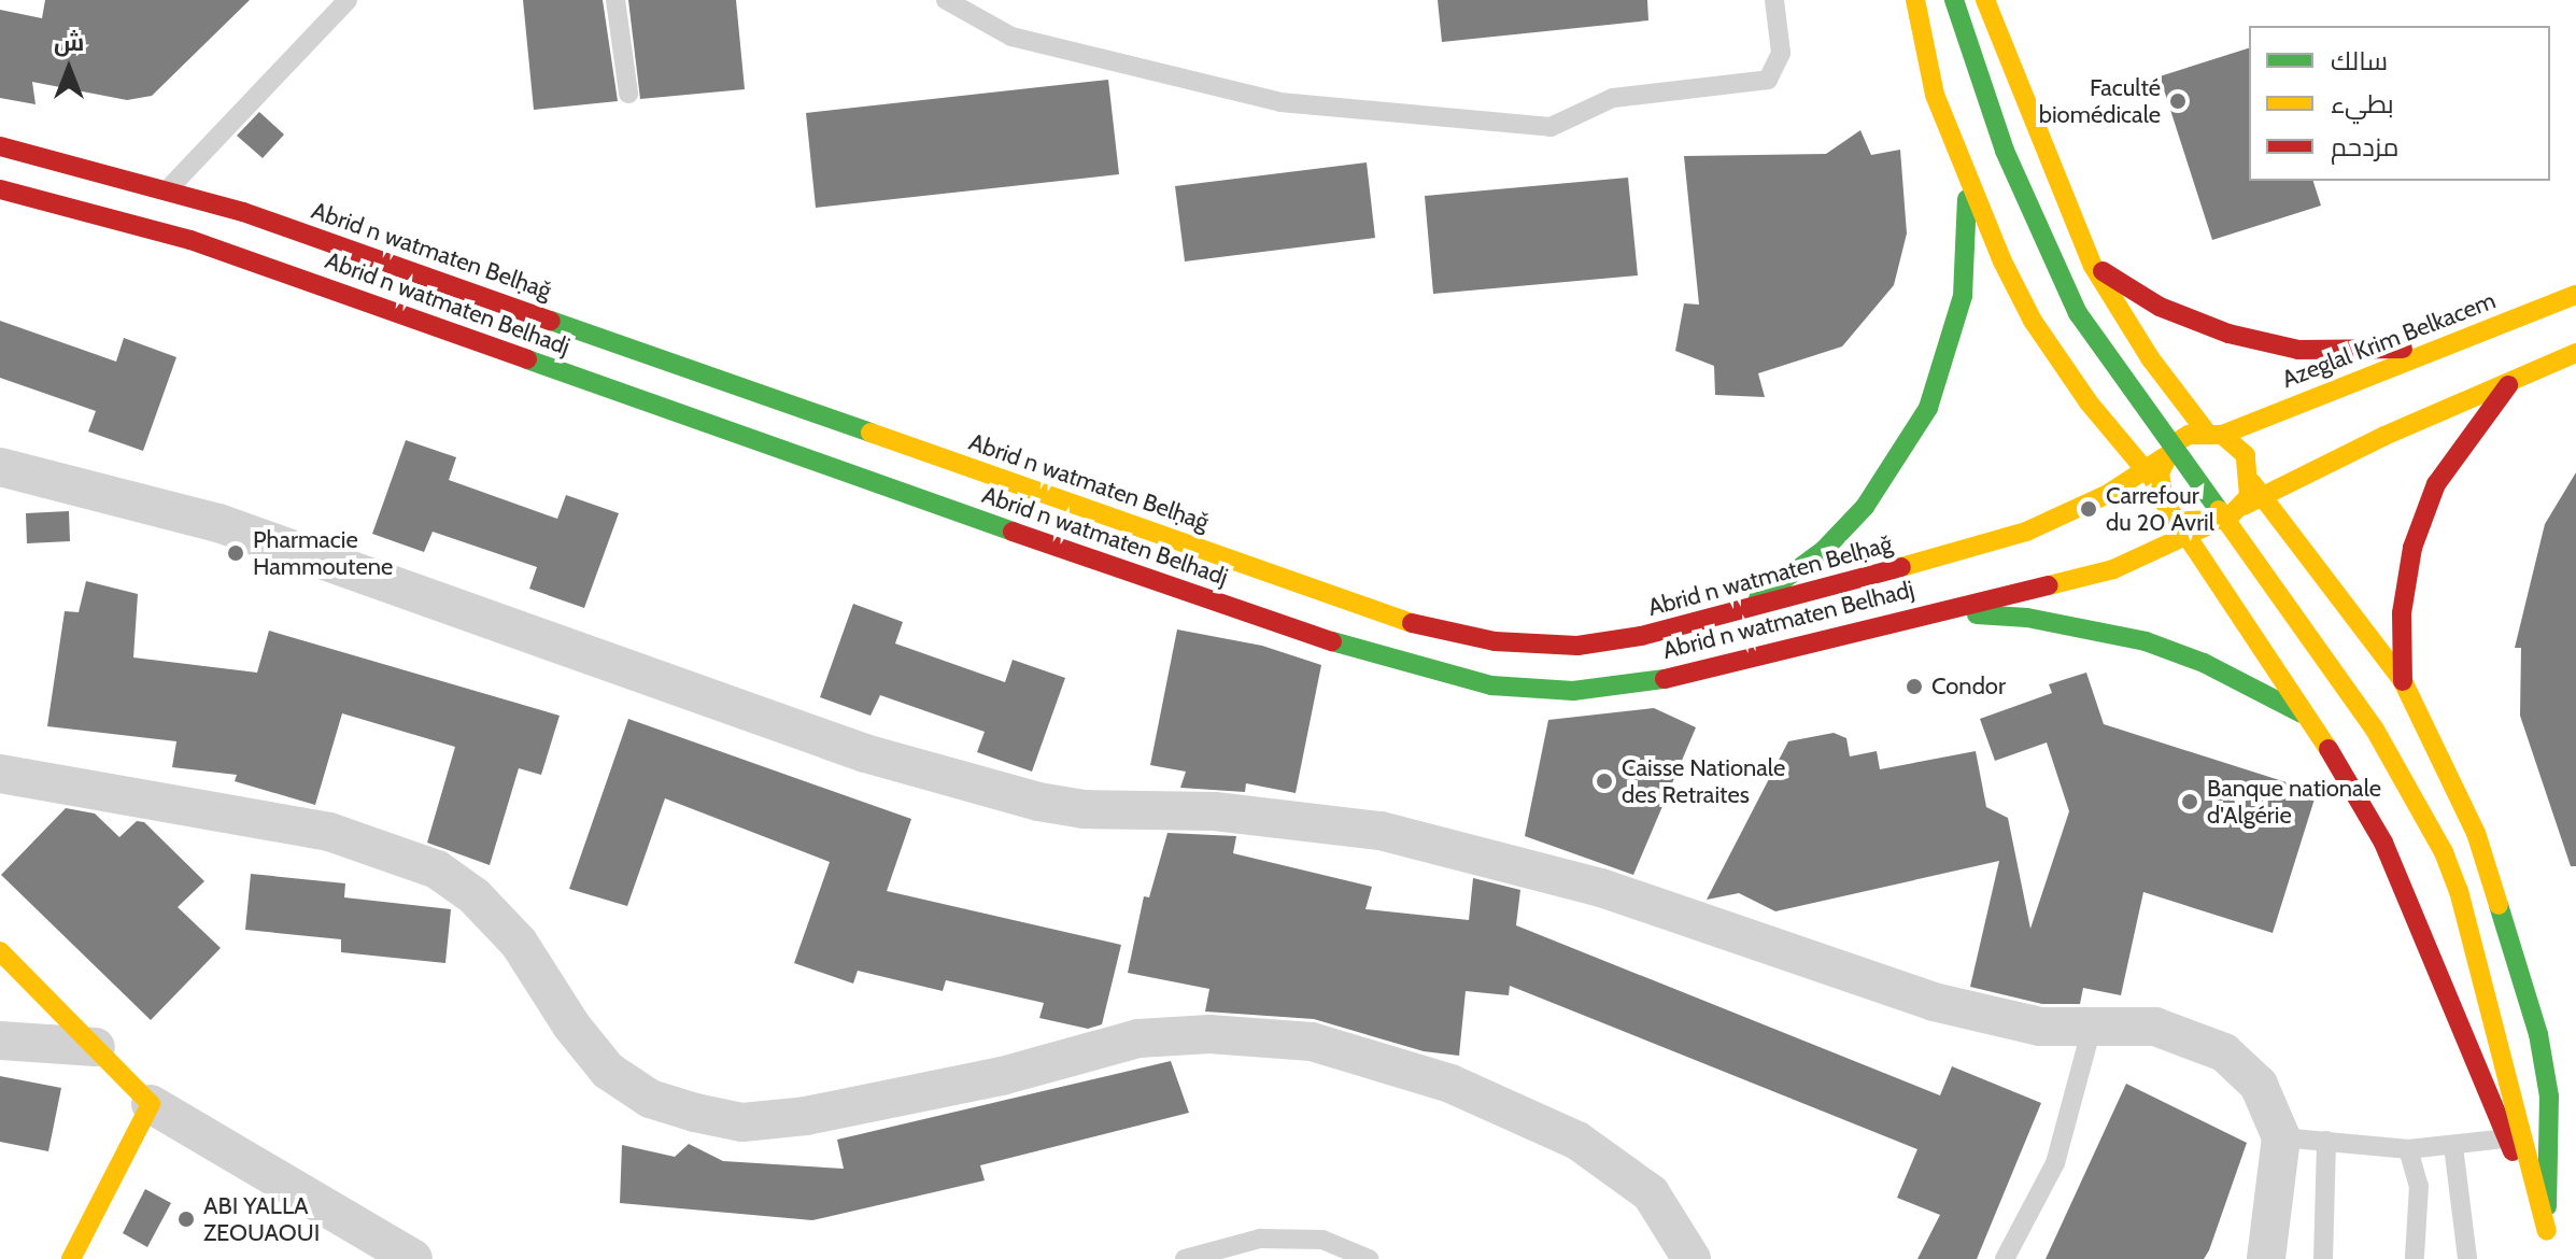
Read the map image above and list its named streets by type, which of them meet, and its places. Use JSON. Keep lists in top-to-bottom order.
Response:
{
  "streets": {
    "main road": ["Abrid n watmaten Belḥaǧ", "Abrid n watmaten Belhadj", "Azeglal Krim Belkacem"]
  },
  "crossings": [
    ["Abrid n watmaten Belḥaǧ", "Abrid n watmaten Belhadj"],
    ["Abrid n watmaten Belḥaǧ", "Azeglal Krim Belkacem"],
    ["Abrid n watmaten Belhadj", "Azeglal Krim Belkacem"]
  ],
  "places": [
    "Faculté biomédicale",
    "Carrefour du 20 Avril",
    "Pharmacie Hammoutene",
    "Condor",
    "Caisse Nationale des Retraites",
    "Banque nationale d'Algérie",
    "ABI YALLA ZEOUAOUI"
  ],
  "legend": ["سالك", "بطيء", "مزدحم"],
  "north": "top"
}
